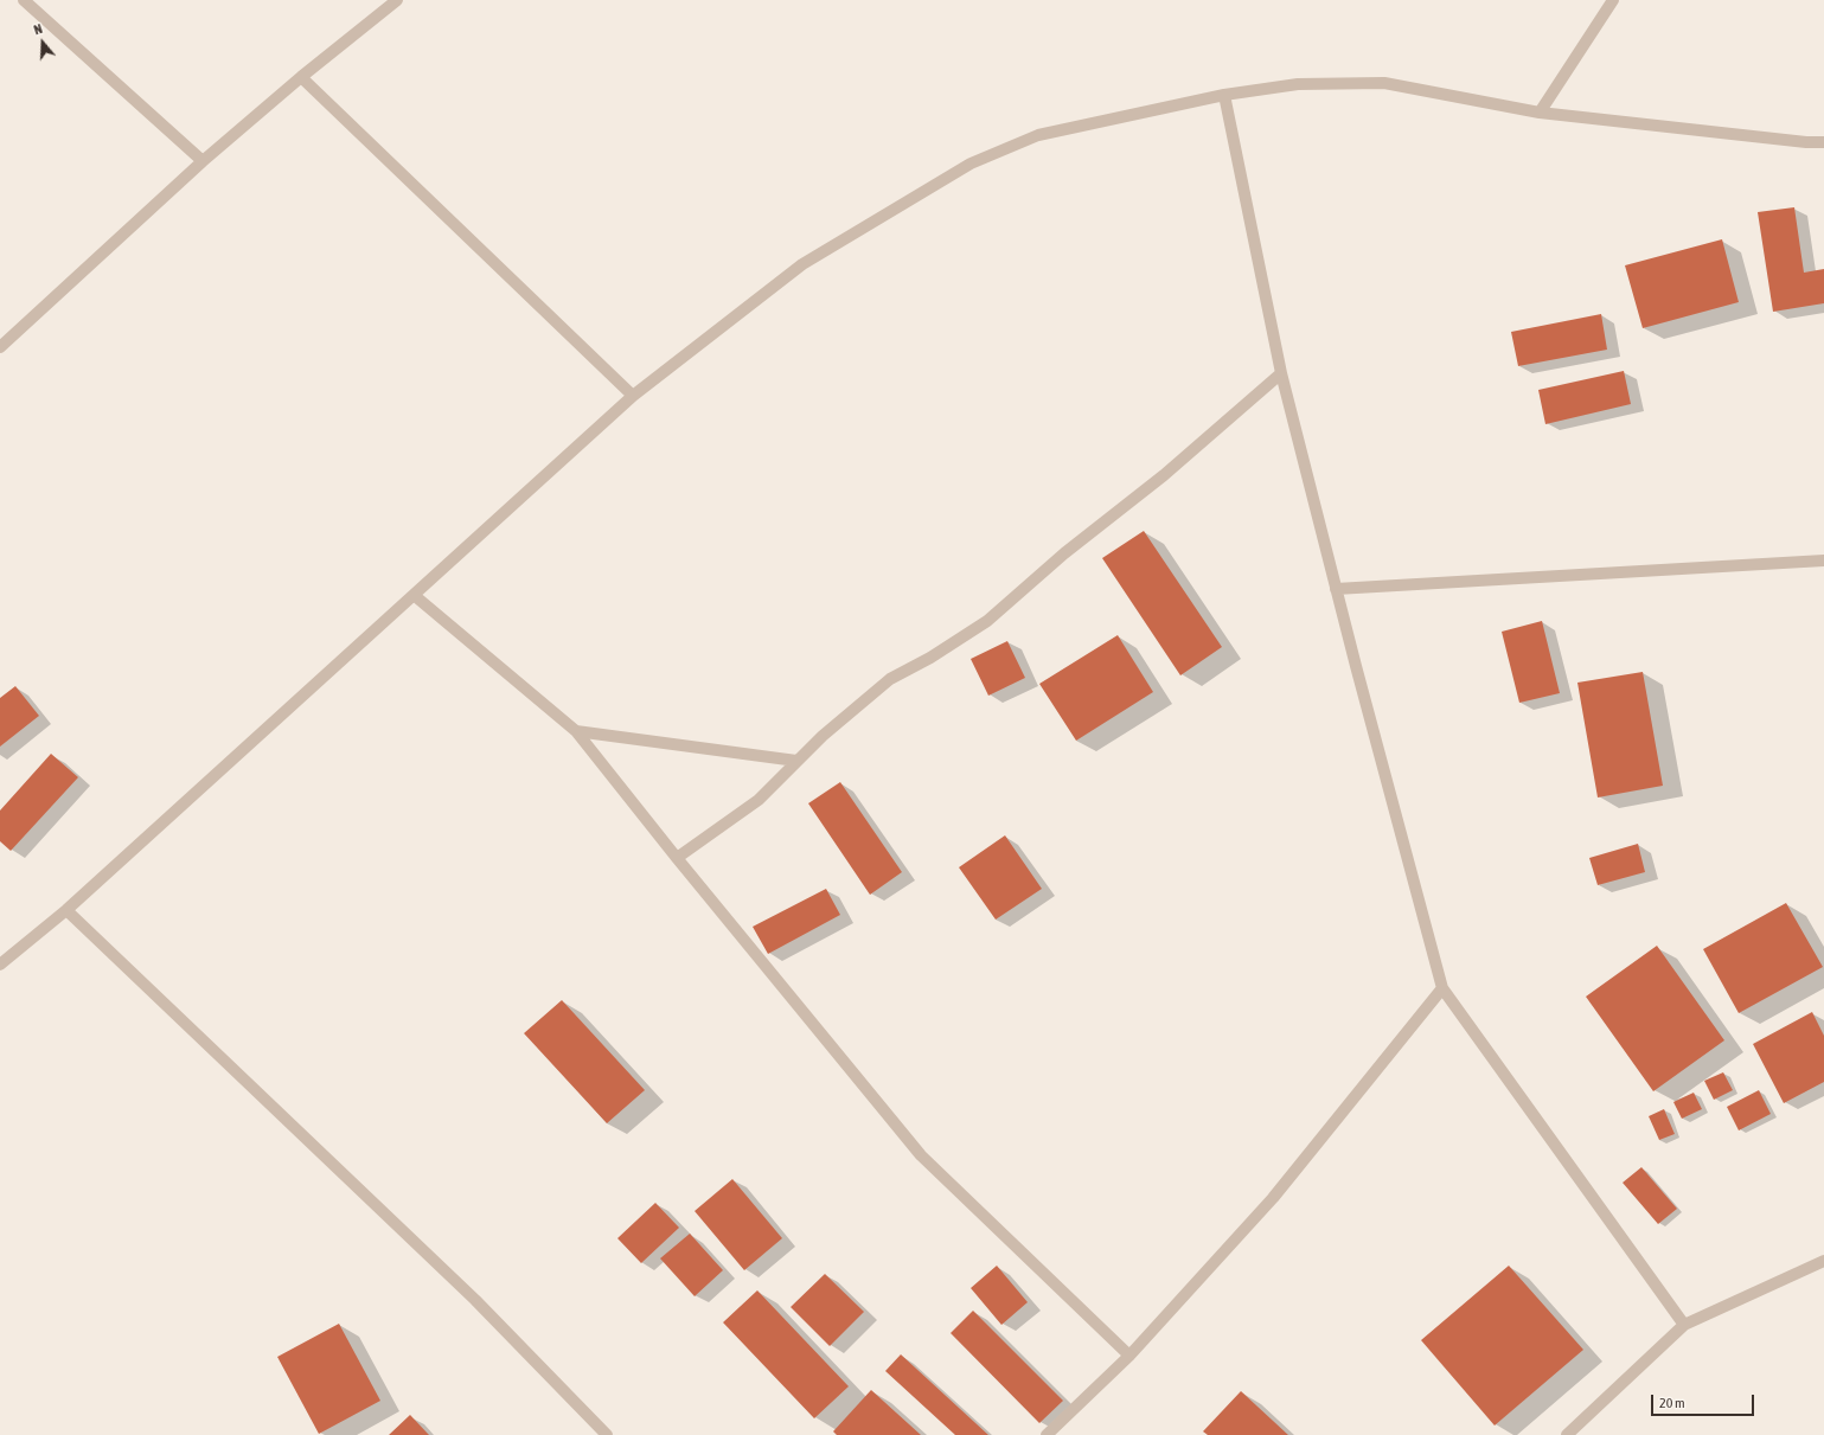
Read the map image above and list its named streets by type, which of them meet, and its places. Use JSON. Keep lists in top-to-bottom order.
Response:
{
  "scale_bar": "20 m",
  "north": "top"
}
